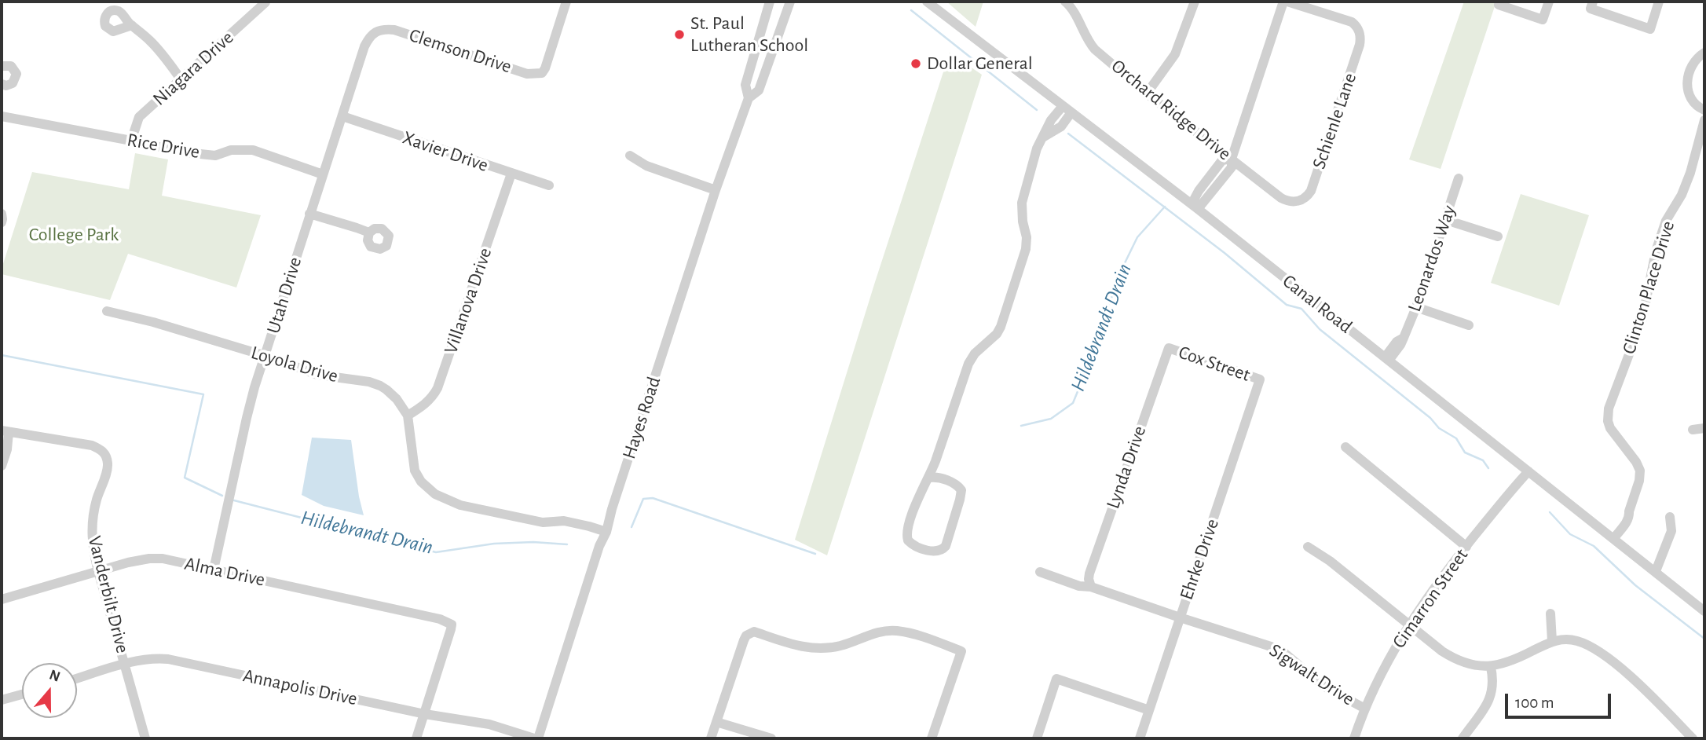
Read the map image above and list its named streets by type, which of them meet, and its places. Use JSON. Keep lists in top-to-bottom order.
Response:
{
  "streets": {
    "street": [
      "Clemson Drive",
      "Niagara Drive",
      "Orchard Ridge Drive",
      "Schienle Lane",
      "Rice Drive",
      "Xavier Drive",
      "Leonardos Way",
      "Clinton Place Drive",
      "Utah Drive",
      "Villanova Drive",
      "Canal Road",
      "Cox Street",
      "Loyola Drive",
      "Hayes Road",
      "Lynda Drive",
      "Ehrke Drive",
      "Alma Drive",
      "Vanderbilt Drive",
      "Cimarron Street",
      "Sigwalt Drive",
      "Annapolis Drive"
    ]
  },
  "crossings": [
    ["Clemson Drive", "Utah Drive"],
    ["Niagara Drive", "Rice Drive"],
    ["Orchard Ridge Drive", "Schienle Lane"],
    ["Rice Drive", "Utah Drive"],
    ["Xavier Drive", "Utah Drive"],
    ["Xavier Drive", "Villanova Drive"],
    ["Leonardos Way", "Canal Road"],
    ["Clinton Place Drive", "Canal Road"],
    ["Utah Drive", "Loyola Drive"],
    ["Utah Drive", "Alma Drive"],
    ["Villanova Drive", "Loyola Drive"],
    ["Canal Road", "Cimarron Street"],
    ["Cox Street", "Lynda Drive"],
    ["Cox Street", "Ehrke Drive"],
    ["Hayes Road", "Annapolis Drive"],
    ["Lynda Drive", "Sigwalt Drive"],
    ["Ehrke Drive", "Sigwalt Drive"],
    ["Alma Drive", "Vanderbilt Drive"],
    ["Alma Drive", "Annapolis Drive"],
    ["Vanderbilt Drive", "Annapolis Drive"],
    ["Cimarron Street", "Sigwalt Drive"]
  ],
  "water": ["Hildebrandt Drain"],
  "parks": ["College Park"],
  "places": ["St. Paul Lutheran School", "Dollar General"],
  "scale_bar": "100 m",
  "north": "top"
}
